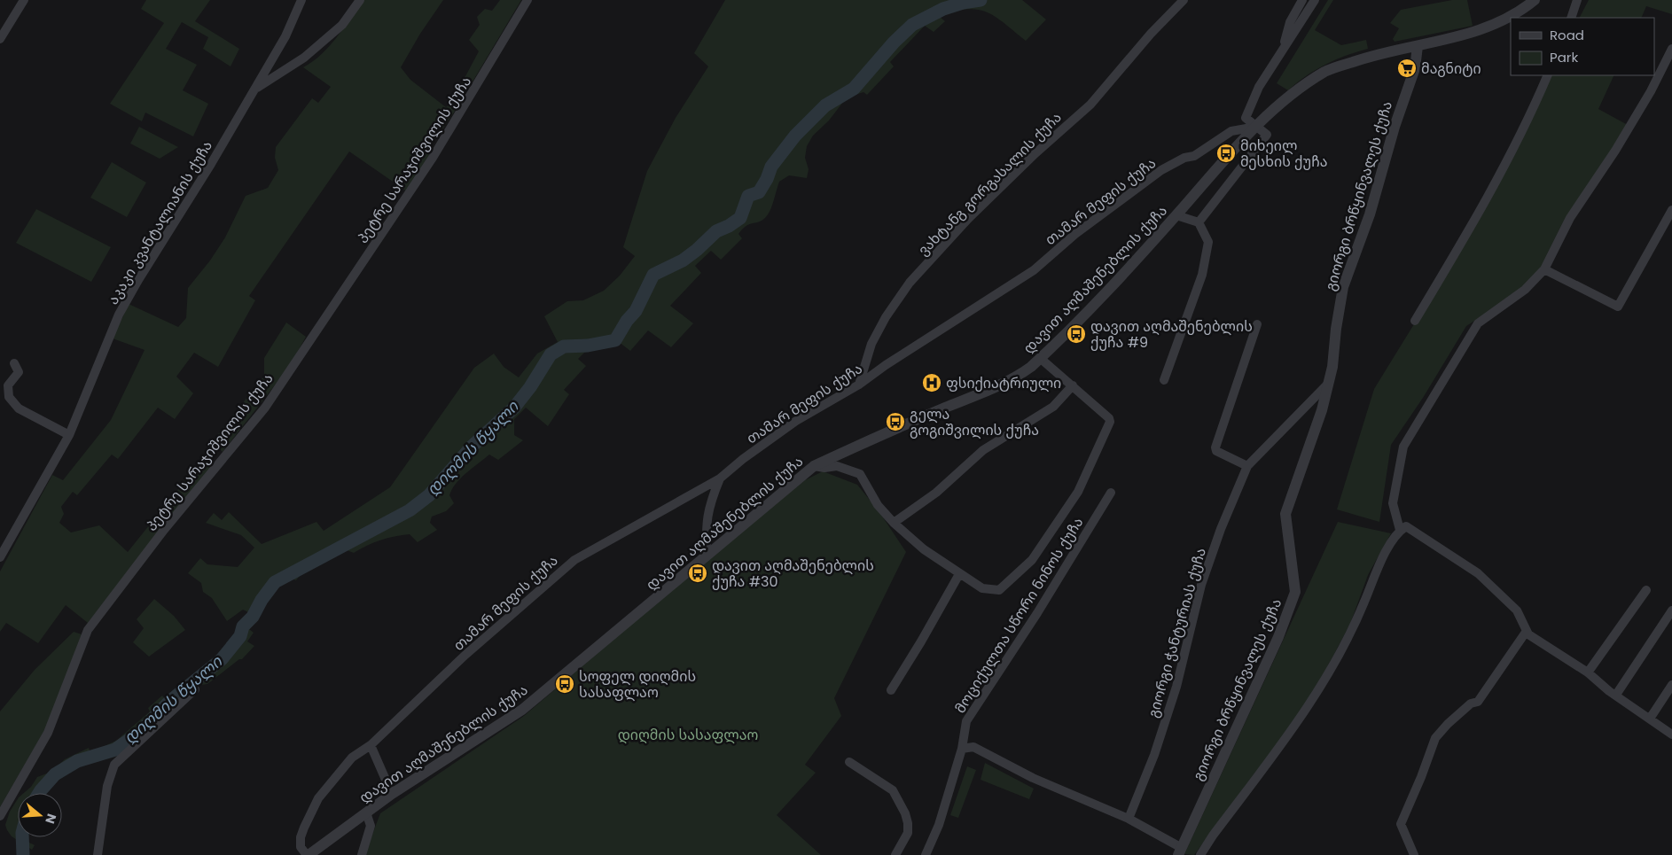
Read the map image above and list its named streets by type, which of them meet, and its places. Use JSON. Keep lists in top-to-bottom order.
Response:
{
  "streets": {
    "street": [
      "პეტრე სარაჯიშვილის ქუჩა",
      "ვახტანგ გორგასალის ქუჩა",
      "გიორგი ბრწყინვალეს ქუჩა",
      "თამარ მეფის ქუჩა",
      "აკაკი კვანტალიანის ქუჩა",
      "დავით აღმაშენებლის ქუჩა",
      "მოციქულთა სწორი ნინოს ქუჩა",
      "გიორგი ჭანტურიას ქუჩა"
    ]
  },
  "crossings": [
    ["ვახტანგ გორგასალის ქუჩა", "თამარ მეფის ქუჩა"],
    ["გიორგი ბრწყინვალეს ქუჩა", "დავით აღმაშენებლის ქუჩა"],
    ["გიორგი ბრწყინვალეს ქუჩა", "გიორგი ჭანტურიას ქუჩა"],
    ["თამარ მეფის ქუჩა", "დავით აღმაშენებლის ქუჩა"]
  ],
  "water": ["დიღმის წყალი"],
  "parks": ["დიღმის სასაფლაო"],
  "places": {
    "supermarket": ["მაგნიტი"],
    "bus stop": [
      "მიხეილ მესხის ქუჩა",
      "დავით აღმაშენებლის ქუჩა #9",
      "გელა გოგიშვილის ქუჩა",
      "დავით აღმაშენებლის ქუჩა #30",
      "სოფელ დიღმის სასაფლაო"
    ],
    "hospital": ["ფსიქიატრიული"]
  },
  "legend": ["Road", "Park"],
  "north": "right"
}
